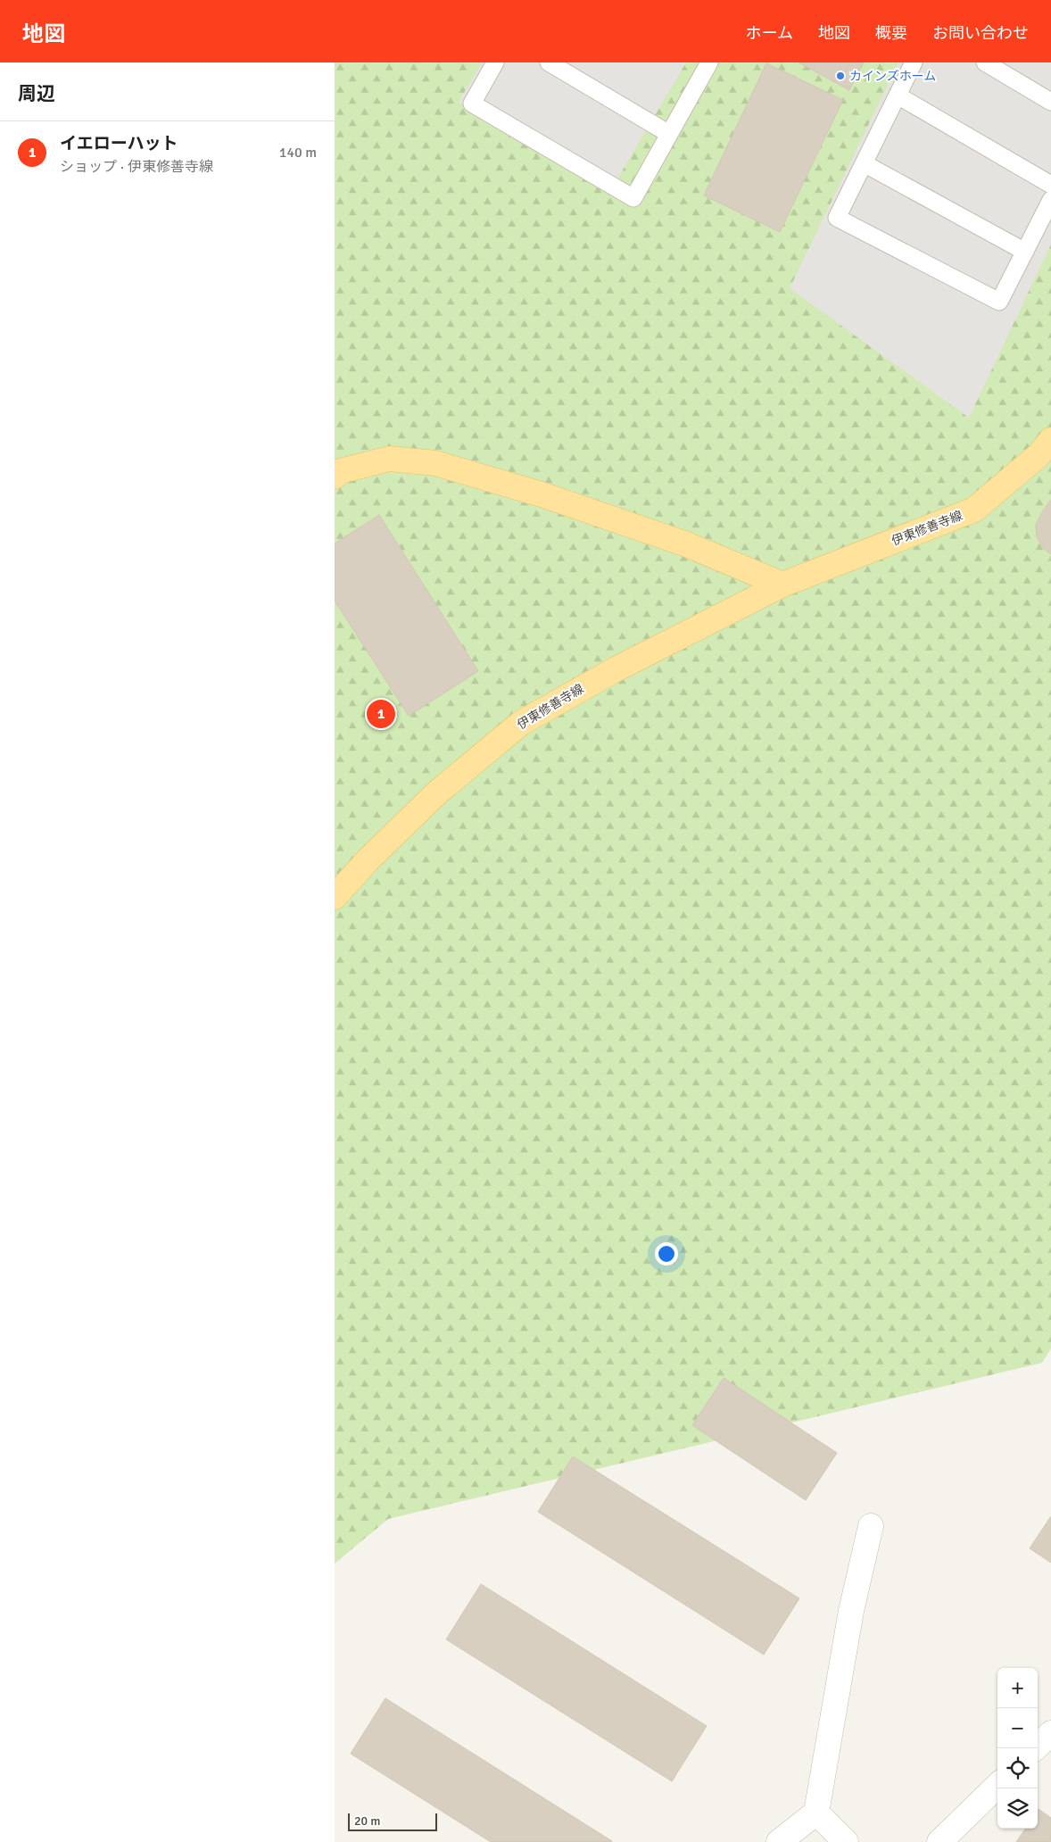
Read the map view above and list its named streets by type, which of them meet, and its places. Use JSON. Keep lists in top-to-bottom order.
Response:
{
  "streets": {
    "main road": ["伊東修善寺線"]
  },
  "places": ["カインズホーム"],
  "scale_bar": "20 m",
  "page": {
    "header": "地図",
    "nav": [
      "ホーム",
      "地図",
      "概要",
      "お問い合わせ"
    ],
    "heading": "周辺",
    "list": [
      {
        "mark": "1",
        "name": "イエローハット",
        "note": "ショップ · 伊東修善寺線",
        "value": "140 m"
      }
    ],
    "pins": "1",
    "map_buttons": ["+", "−"],
    "scale": "20 m"
  }
}
